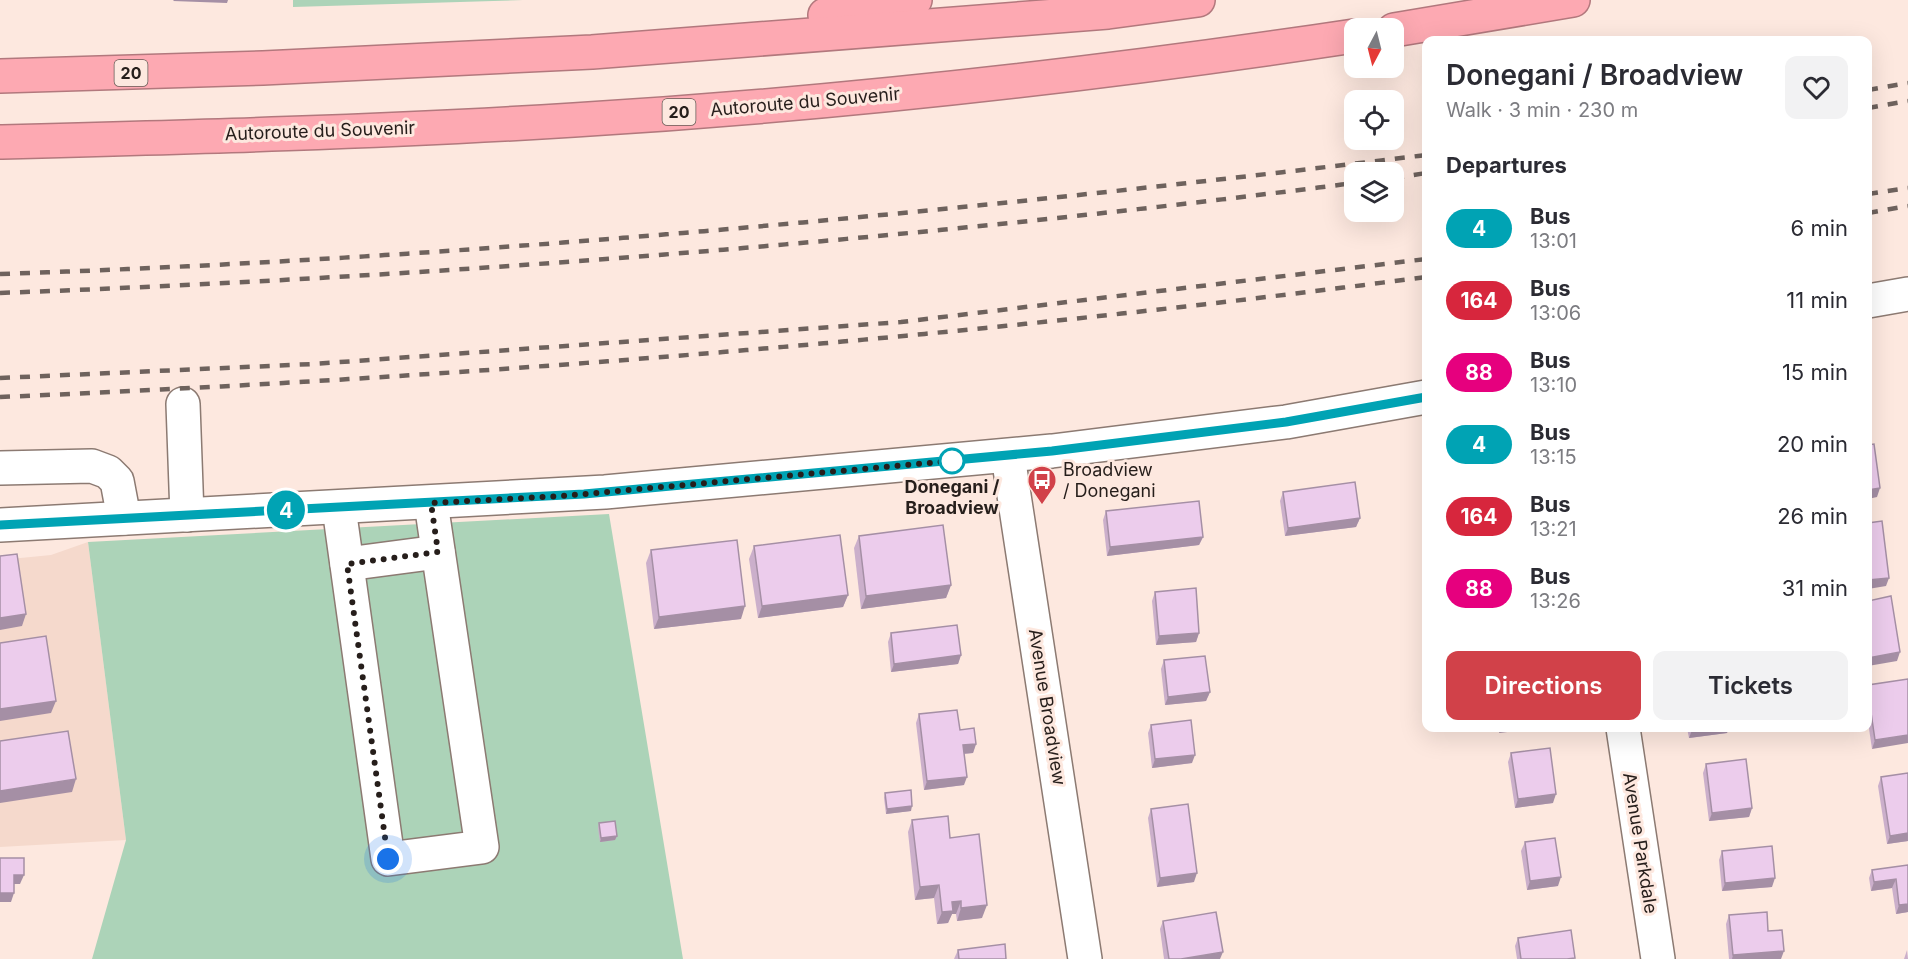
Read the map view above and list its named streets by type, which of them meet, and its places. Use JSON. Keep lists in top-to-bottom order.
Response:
{
  "streets": {
    "highway": ["20", "Autoroute du Souvenir"],
    "street": ["Avenue Broadview", "Avenue Parkdale"]
  },
  "places": {
    "other": ["Donegani / Broadview"],
    "bus stop": ["Broadview / Donegani"]
  },
  "lines": ["bus line 4"],
  "north": "bottom",
  "page": {
    "on_map": "4",
    "heading": [
      ["Donegani / Broadview", "Walk · 3 min · 230 m"],
      "Departures"
    ],
    "list": [
      {
        "mark": "4",
        "name": "Bus",
        "note": "13:01",
        "value": "6 min"
      },
      {
        "mark": "164",
        "name": "Bus",
        "note": "13:06",
        "value": "11 min"
      },
      {
        "mark": "88",
        "name": "Bus",
        "note": "13:10",
        "value": "15 min"
      },
      {
        "mark": "4",
        "name": "Bus",
        "note": "13:15",
        "value": "20 min"
      },
      {
        "mark": "164",
        "name": "Bus",
        "note": "13:21",
        "value": "26 min"
      },
      {
        "mark": "88",
        "name": "Bus",
        "note": "13:26",
        "value": "31 min"
      }
    ],
    "buttons": ["Directions", "Tickets"]
  }
}
